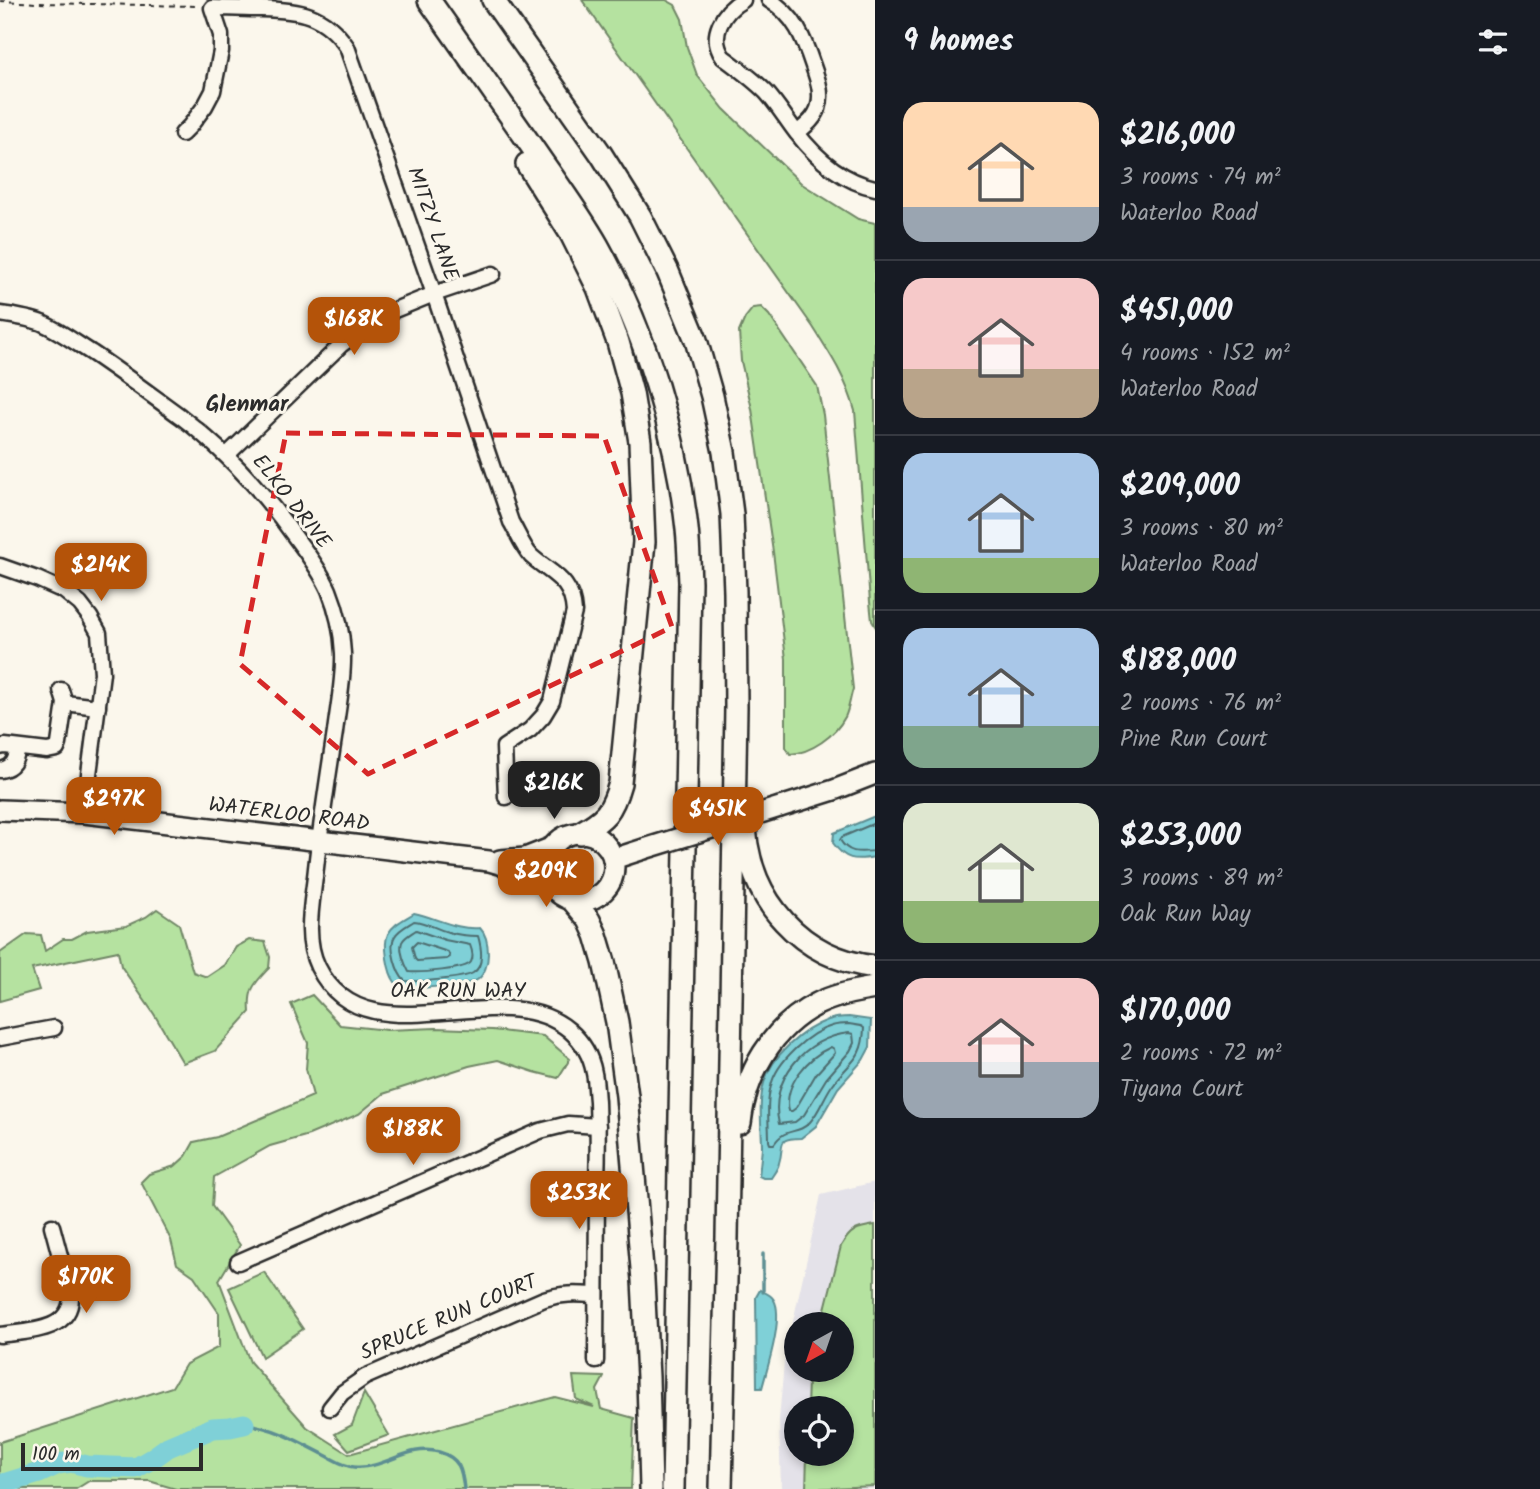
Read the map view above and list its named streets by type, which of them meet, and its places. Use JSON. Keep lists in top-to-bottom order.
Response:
{
  "streets": {
    "main road": ["WATERLOO ROAD"],
    "street": [
      "MITZY LANE",
      "ELKO DRIVE",
      "OAK RUN WAY",
      "SPRUCE RUN COURT"
    ]
  },
  "crossings": [
    ["ELKO DRIVE", "WATERLOO ROAD"],
    ["ELKO DRIVE", "OAK RUN WAY"],
    ["WATERLOO ROAD", "OAK RUN WAY"],
    ["OAK RUN WAY", "SPRUCE RUN COURT"]
  ],
  "districts": ["Glenmar"],
  "scale_bar": "100 m",
  "north": "bottom left",
  "page": {
    "heading": "9 homes",
    "list": [
      {
        "name": "$216,000",
        "note": "3 rooms · 74 m² · Waterloo Road"
      },
      {
        "name": "$451,000",
        "note": "4 rooms · 152 m² · Waterloo Road"
      },
      {
        "name": "$209,000",
        "note": "3 rooms · 80 m² · Waterloo Road"
      },
      {
        "name": "$188,000",
        "note": "2 rooms · 76 m² · Pine Run Court"
      },
      {
        "name": "$253,000",
        "note": "3 rooms · 89 m² · Oak Run Way"
      },
      {
        "name": "$170,000",
        "note": "2 rooms · 72 m² · Tiyana Court"
      }
    ],
    "price": [
      "$168K",
      "$214K",
      "$216K",
      "$297K",
      "$451K",
      "$209K",
      "$188K",
      "$253K",
      "$170K"
    ],
    "scale": "100 m"
  }
}
